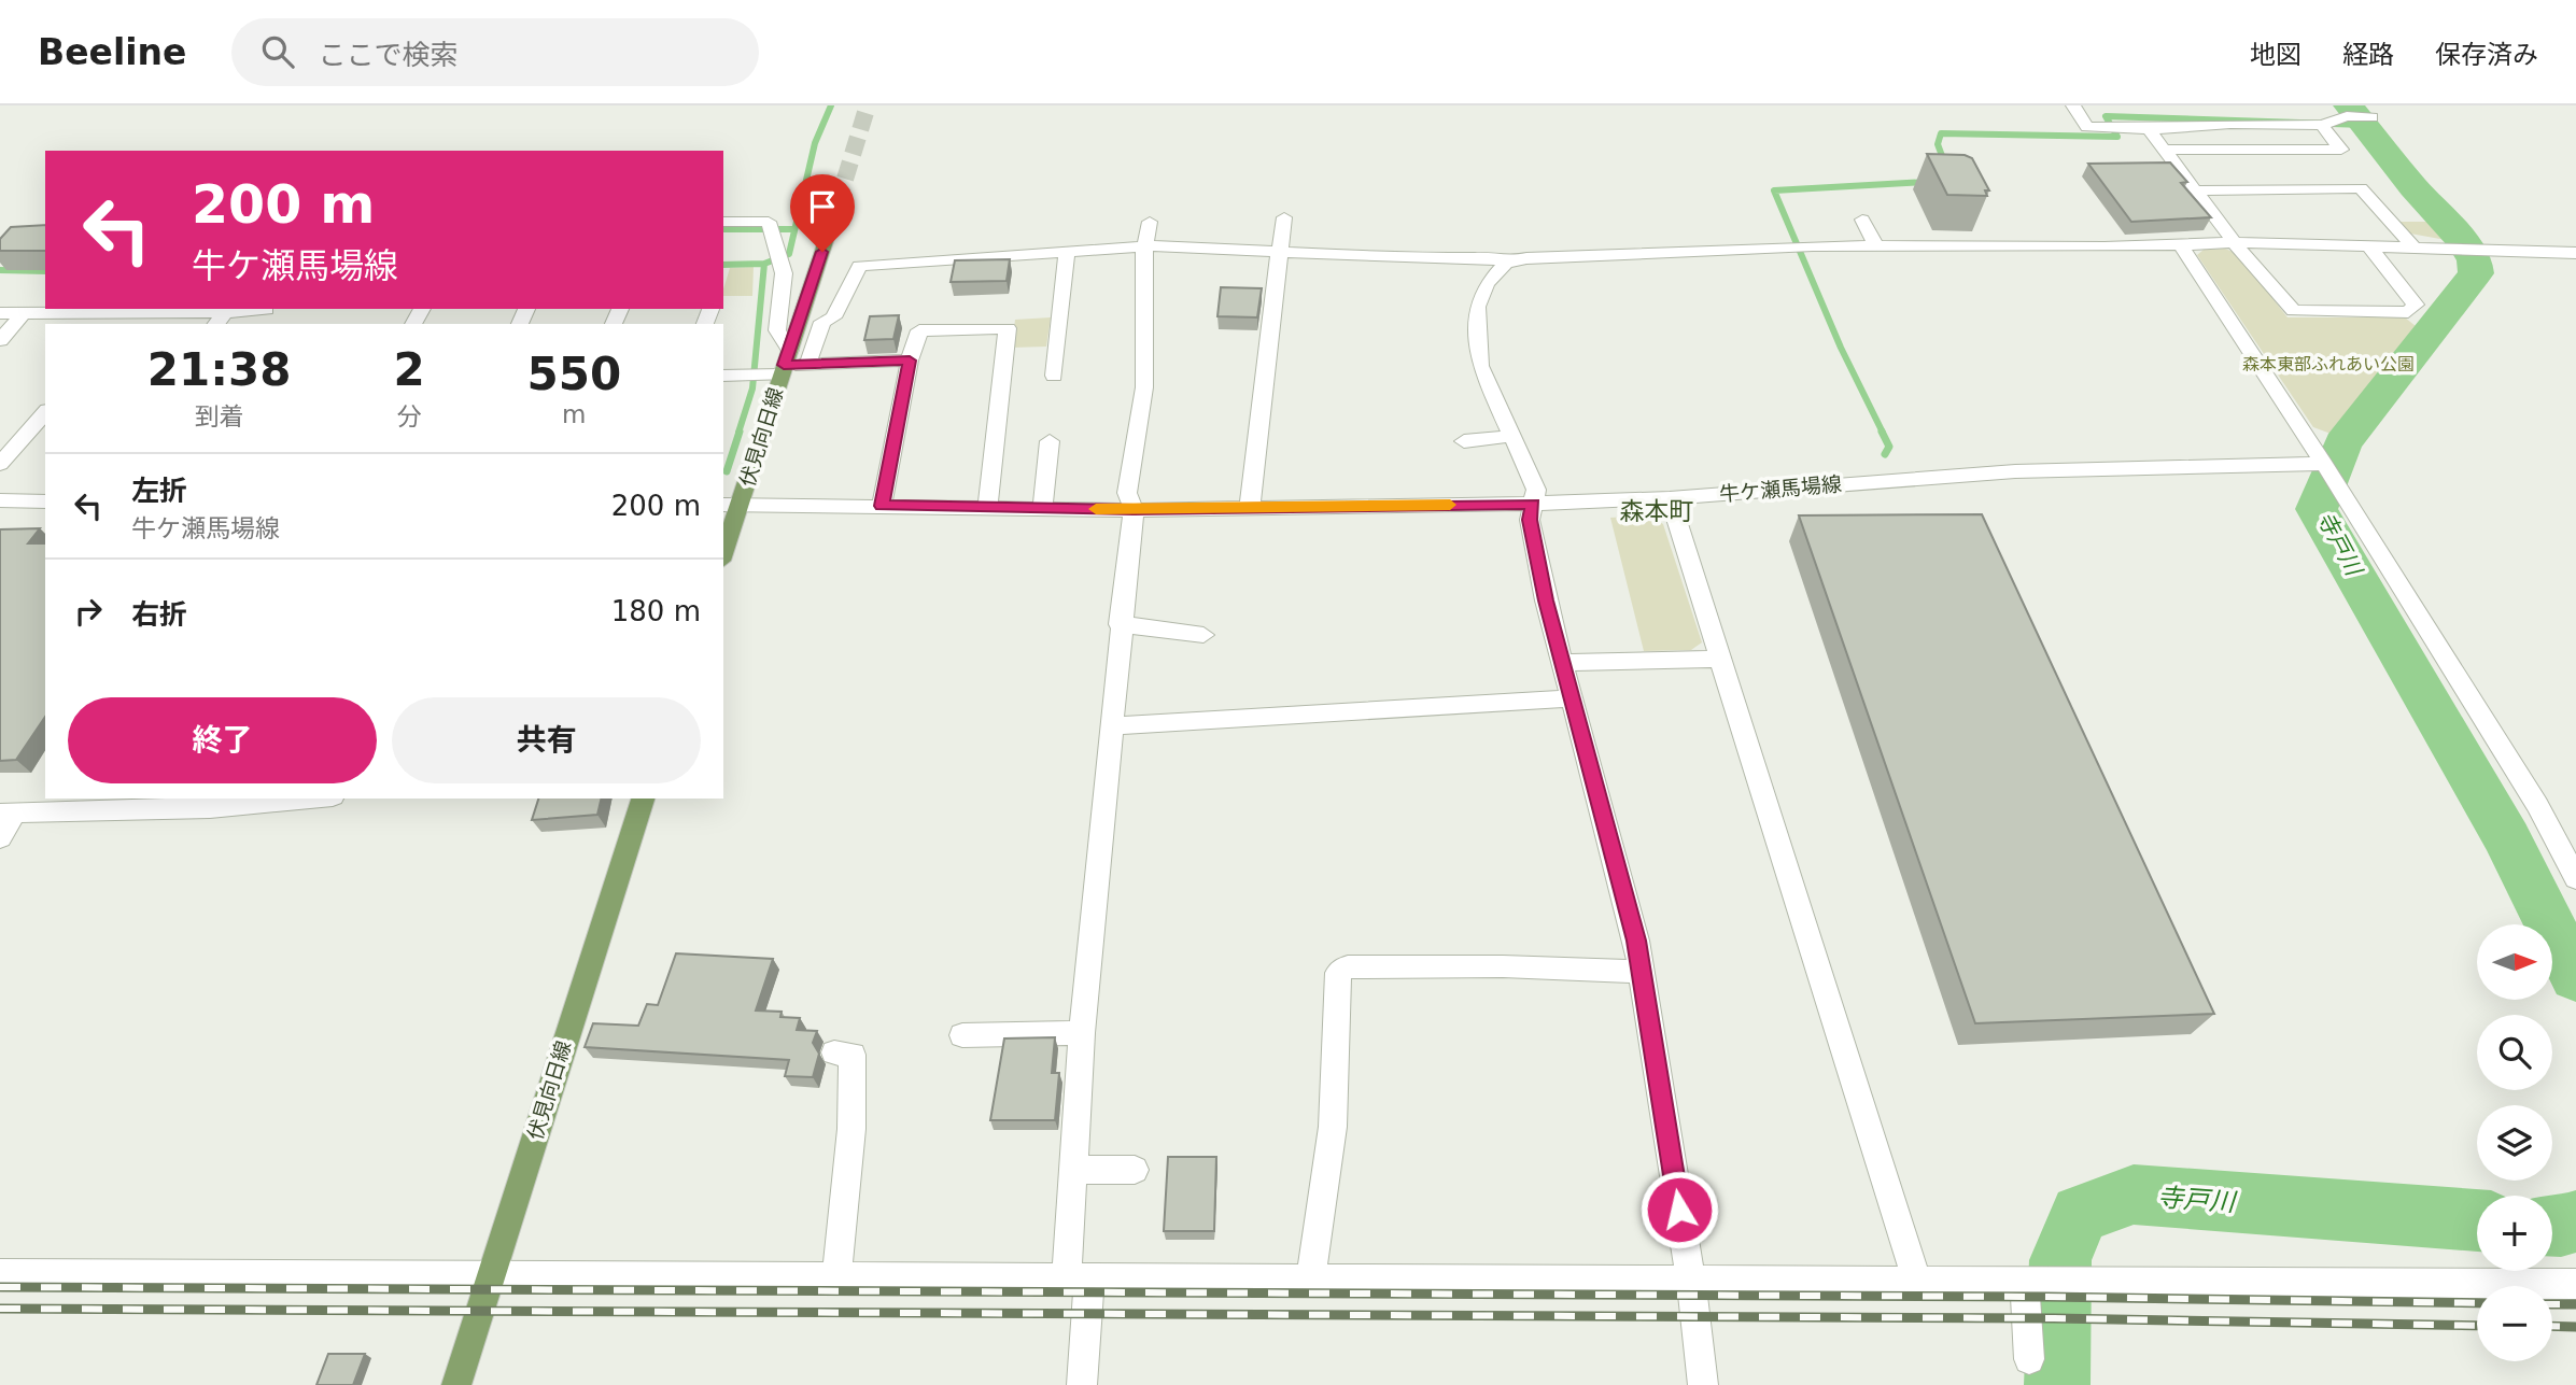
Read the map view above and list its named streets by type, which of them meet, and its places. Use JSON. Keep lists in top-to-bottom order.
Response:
{
  "streets": {
    "main road": ["伏見向日線"],
    "street": ["牛ケ瀬馬場線"]
  },
  "crossings": [
    ["伏見向日線", "牛ケ瀬馬場線"]
  ],
  "districts": ["森本町"],
  "water": ["寺戸川"],
  "parks": ["森本東部ふれあい公園"],
  "north": "right",
  "page": {
    "header": "Beeline",
    "search": "ここで検索",
    "nav": ["地図", "経路", "保存済み"],
    "turn": ["200 m", "牛ケ瀬馬場線"],
    "eta": [
      "21:38",
      "到着",
      "2",
      "分",
      "550",
      "m"
    ],
    "list": [
      {
        "name": "左折",
        "note": "牛ケ瀬馬場線",
        "value": "200 m"
      },
      {
        "name": "右折",
        "value": "180 m"
      }
    ],
    "buttons": ["終了", "共有"],
    "map_buttons": ["+", "−"]
  }
}
